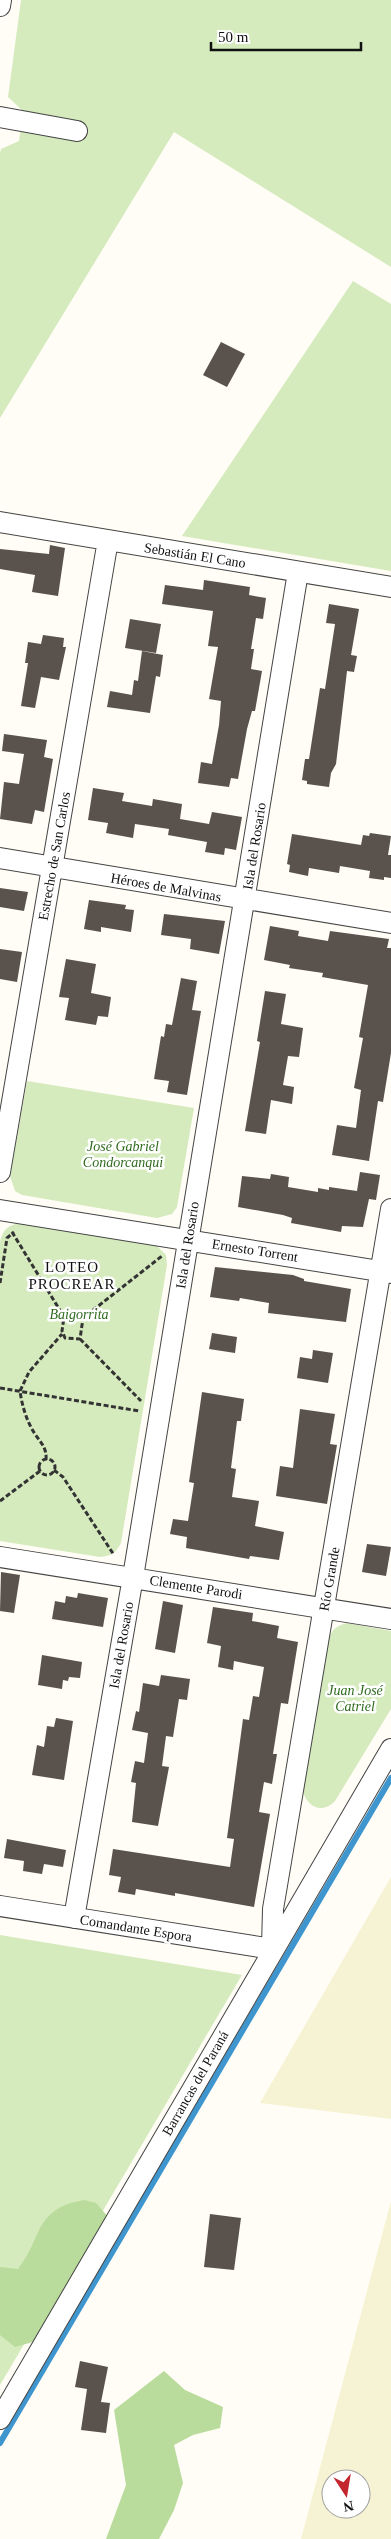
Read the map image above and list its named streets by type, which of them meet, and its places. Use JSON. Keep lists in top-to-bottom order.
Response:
{
  "streets": {
    "street": [
      "Sebastián El Cano",
      "Isla del Rosario",
      "Estrecho de San Carlos",
      "Héroes de Malvinas",
      "Ernesto Torrent",
      "Río Grande",
      "Clemente Parodi",
      "Comandante Espora",
      "Barrancas del Paraná"
    ]
  },
  "crossings": [
    ["Sebastián El Cano", "Isla del Rosario"],
    ["Sebastián El Cano", "Estrecho de San Carlos"],
    ["Isla del Rosario", "Héroes de Malvinas"],
    ["Isla del Rosario", "Ernesto Torrent"],
    ["Isla del Rosario", "Clemente Parodi"],
    ["Isla del Rosario", "Comandante Espora"],
    ["Estrecho de San Carlos", "Héroes de Malvinas"],
    ["Ernesto Torrent", "Río Grande"],
    ["Río Grande", "Clemente Parodi"],
    ["Río Grande", "Comandante Espora"],
    ["Río Grande", "Barrancas del Paraná"],
    ["Comandante Espora", "Barrancas del Paraná"]
  ],
  "districts": ["LOTEO PROCREAR"],
  "parks": ["José Gabriel Condorcanqui", "Baigorrita", "Juan José Catriel"],
  "scale_bar": "50 m",
  "north": "bottom"
}
